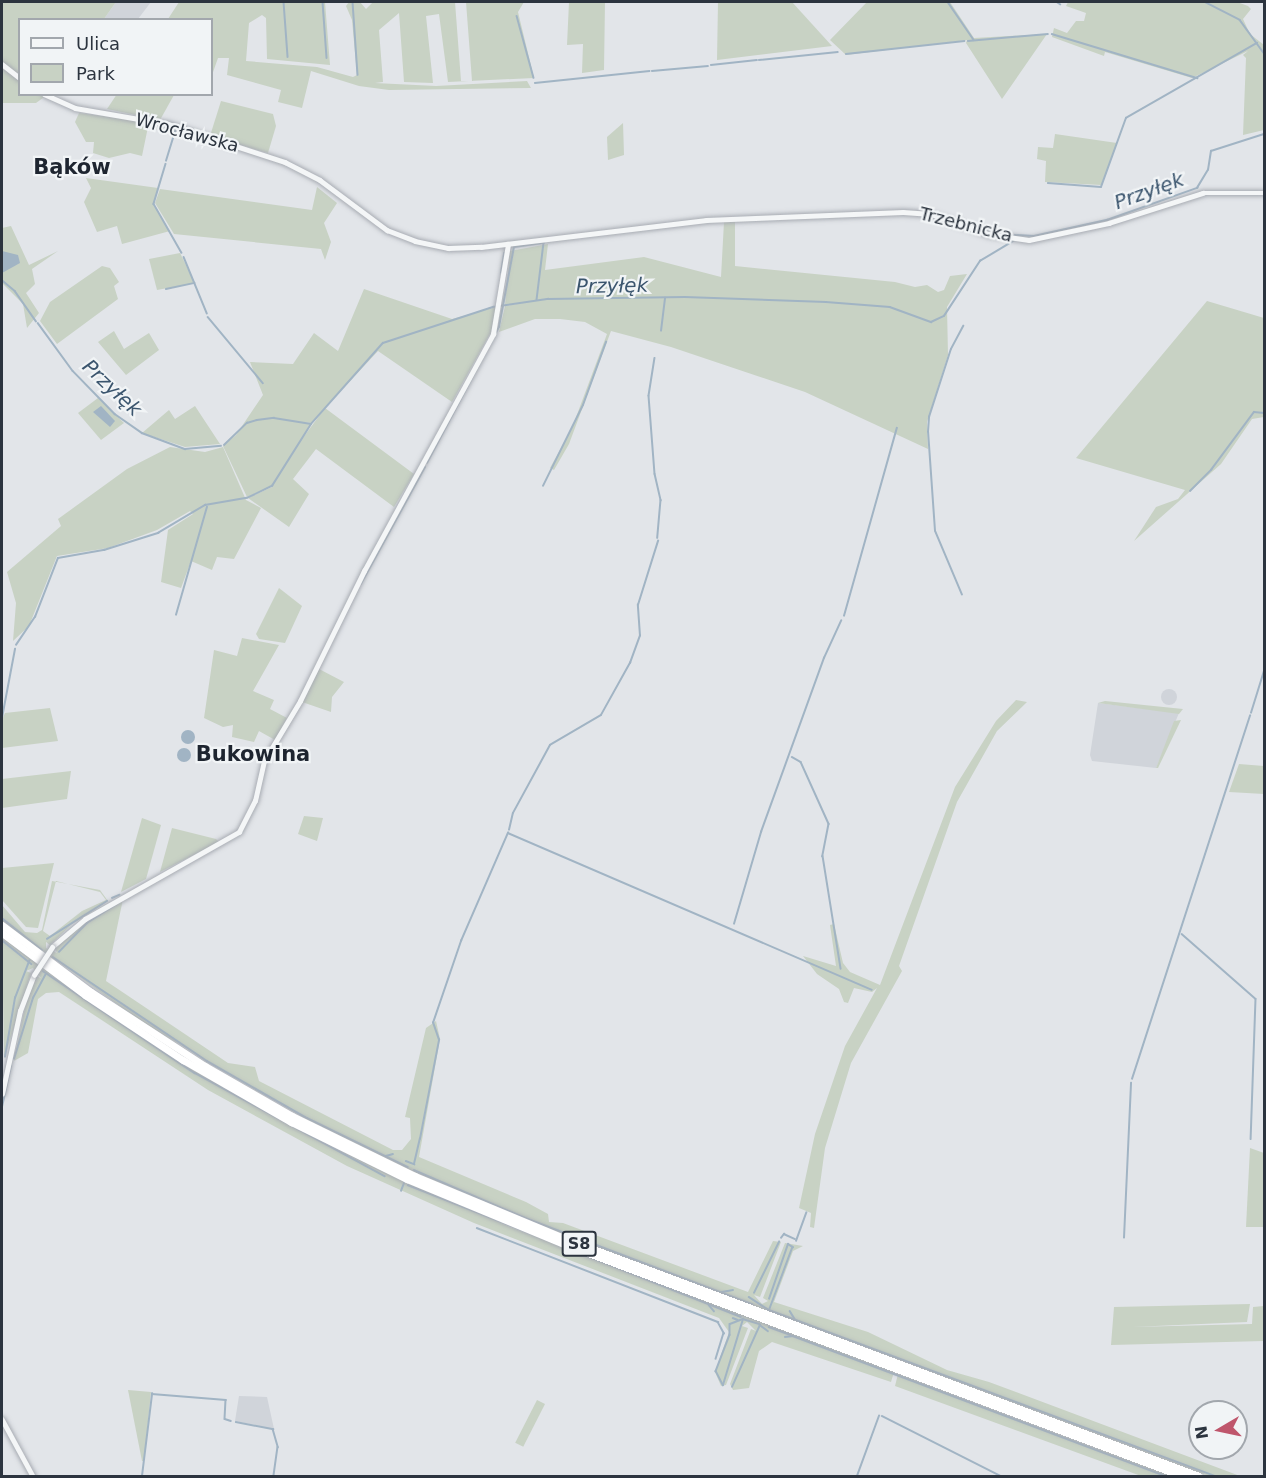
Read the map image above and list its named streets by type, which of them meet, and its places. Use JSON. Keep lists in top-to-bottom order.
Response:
{
  "streets": {
    "highway": ["S8"],
    "street": ["Wrocławska", "Trzebnicka"]
  },
  "crossings": [
    ["Wrocławska", "Trzebnicka"]
  ],
  "districts": ["Bąków", "Bukowina"],
  "water": ["Przyłęk"],
  "legend": ["Ulica", "Park"],
  "north": "left"
}
